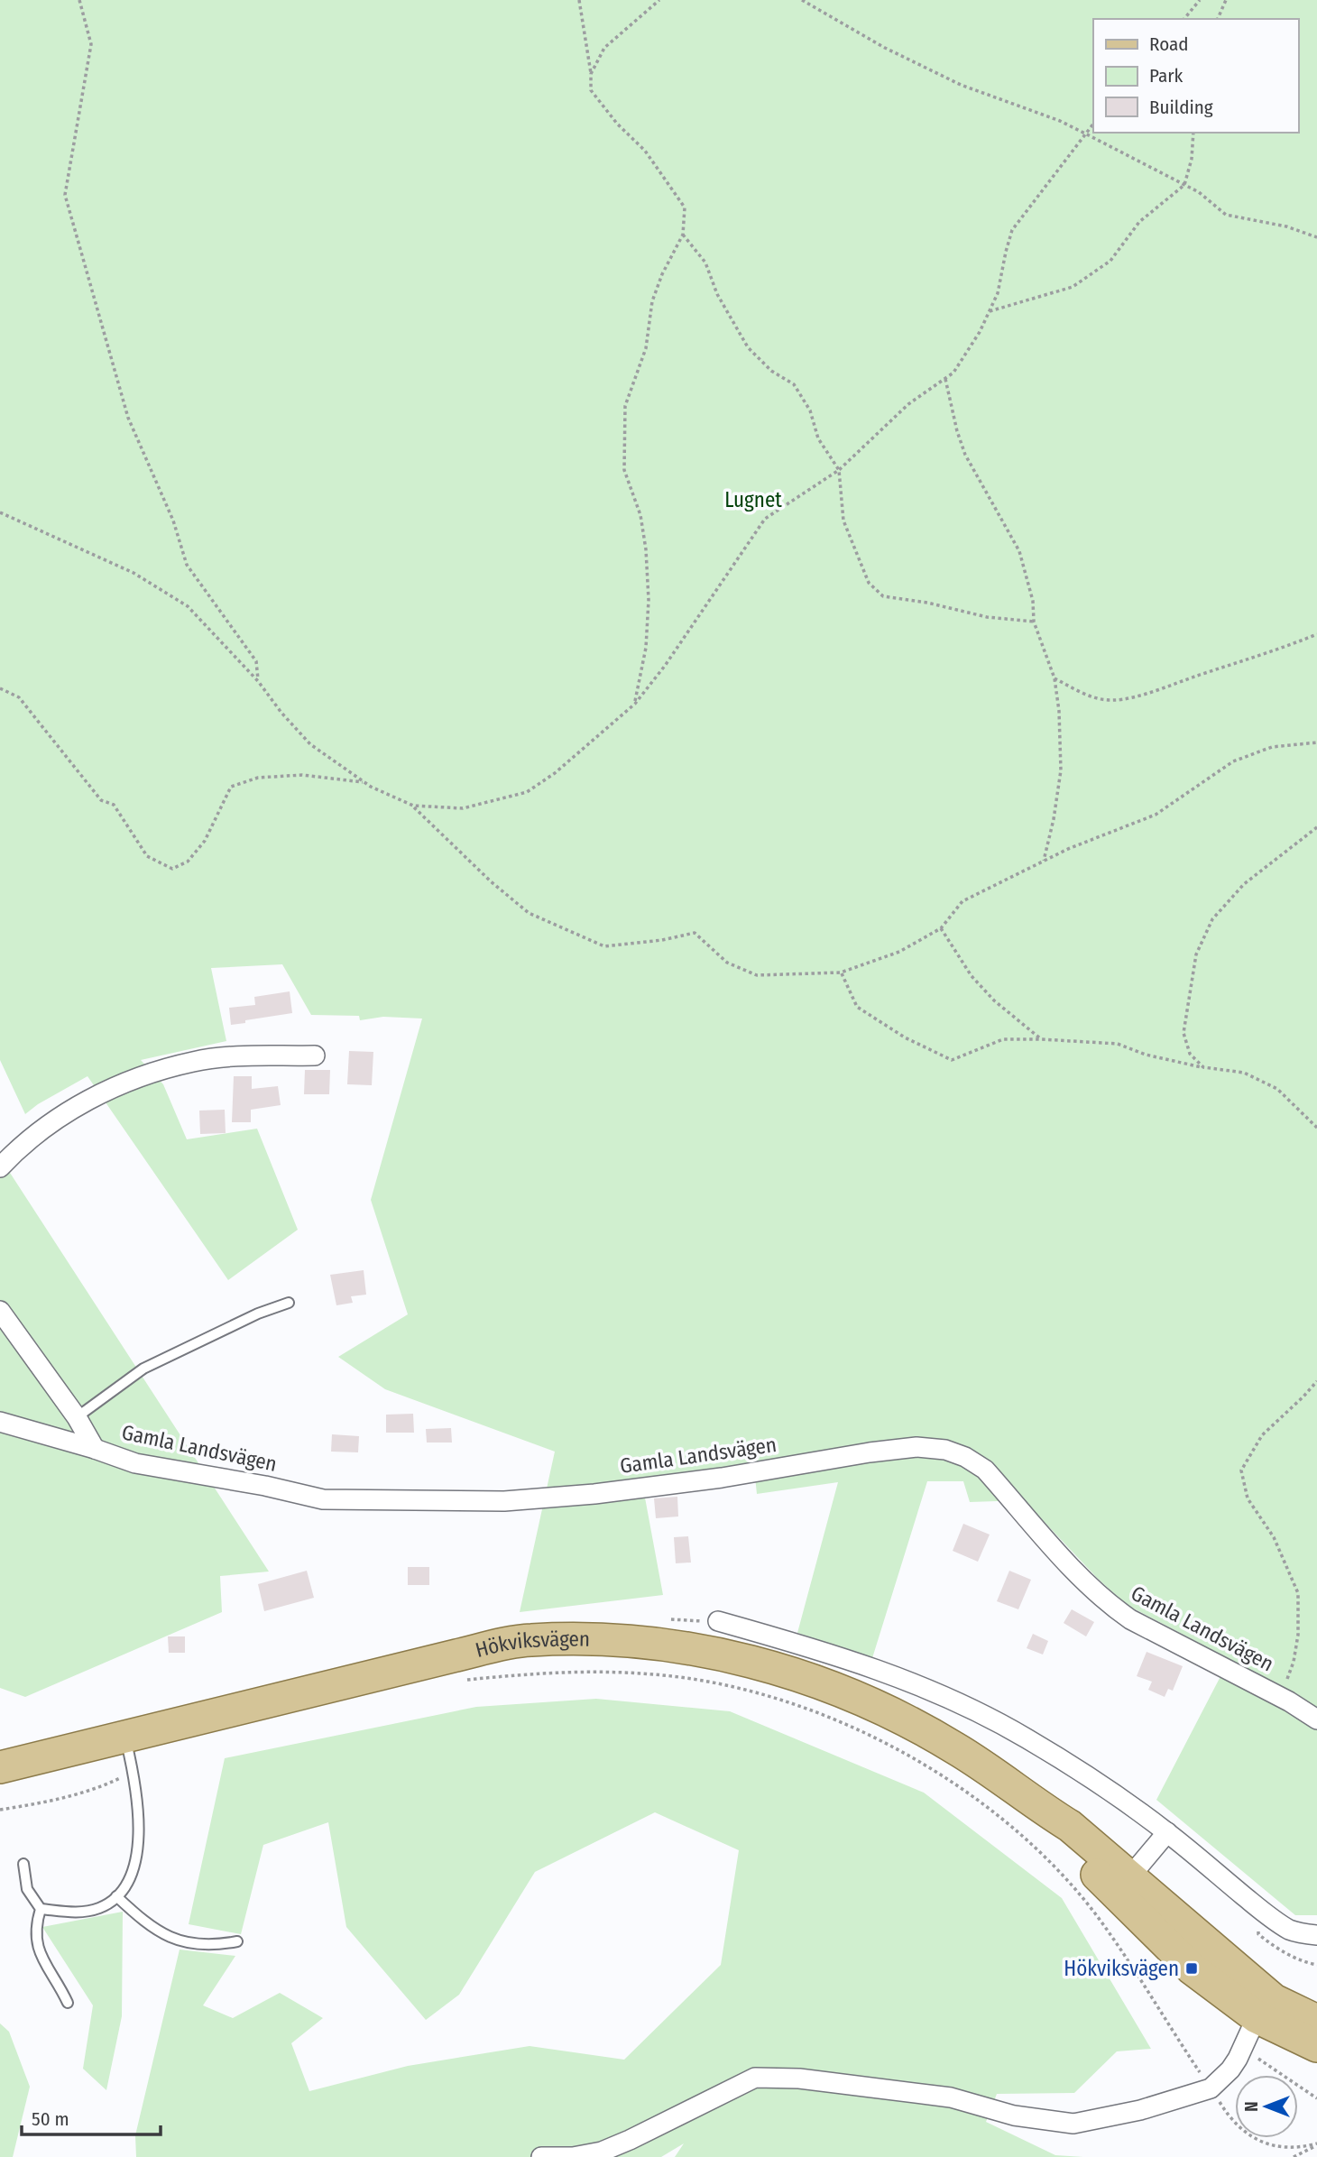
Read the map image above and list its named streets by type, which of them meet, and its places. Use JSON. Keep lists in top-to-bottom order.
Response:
{
  "streets": {
    "main road": ["Hökviksvägen"],
    "street": ["Gamla Landsvägen"]
  },
  "parks": ["Lugnet"],
  "places": {
    "transit": ["Hökviksvägen"]
  },
  "legend": ["Road", "Park", "Building"],
  "scale_bar": "50 m",
  "north": "left"
}
